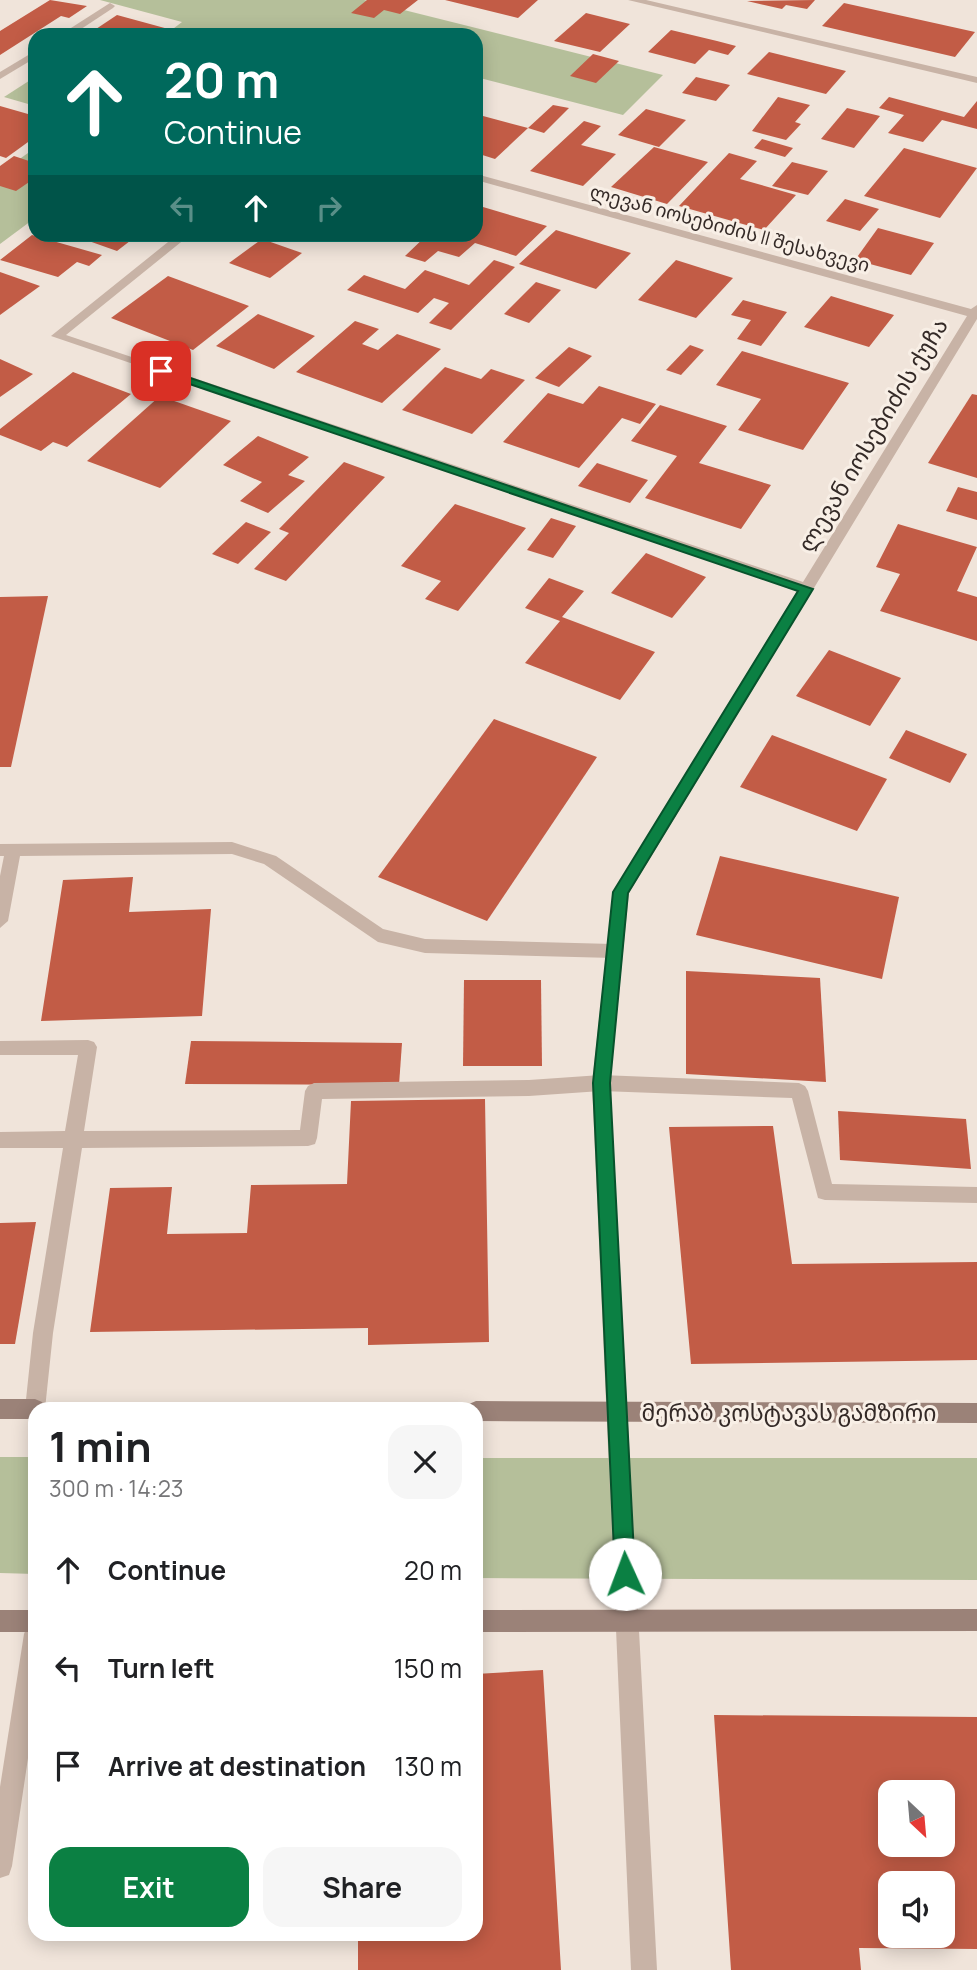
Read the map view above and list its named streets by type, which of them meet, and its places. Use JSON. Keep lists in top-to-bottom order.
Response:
{
  "streets": {
    "street": ["ლევან იოსებიძის II შესახვევი", "ლევან იოსებიძის ქუჩა", "მერაბ კოსტავას გამზირი"]
  },
  "crossings": [
    ["ლევან იოსებიძის II შესახვევი", "ლევან იოსებიძის ქუჩა"],
    ["ლევან იოსებიძის ქუჩა", "მერაბ კოსტავას გამზირი"]
  ],
  "north": "bottom right",
  "page": {
    "turn": ["20 m", "Continue"],
    "heading": ["1 min", "300 m · 14:23"],
    "list": [
      {
        "name": "Continue",
        "value": "20 m"
      },
      {
        "name": "Turn left",
        "value": "150 m"
      },
      {
        "name": "Arrive at destination",
        "value": "130 m"
      }
    ],
    "buttons": ["Exit", "Share"]
  }
}
